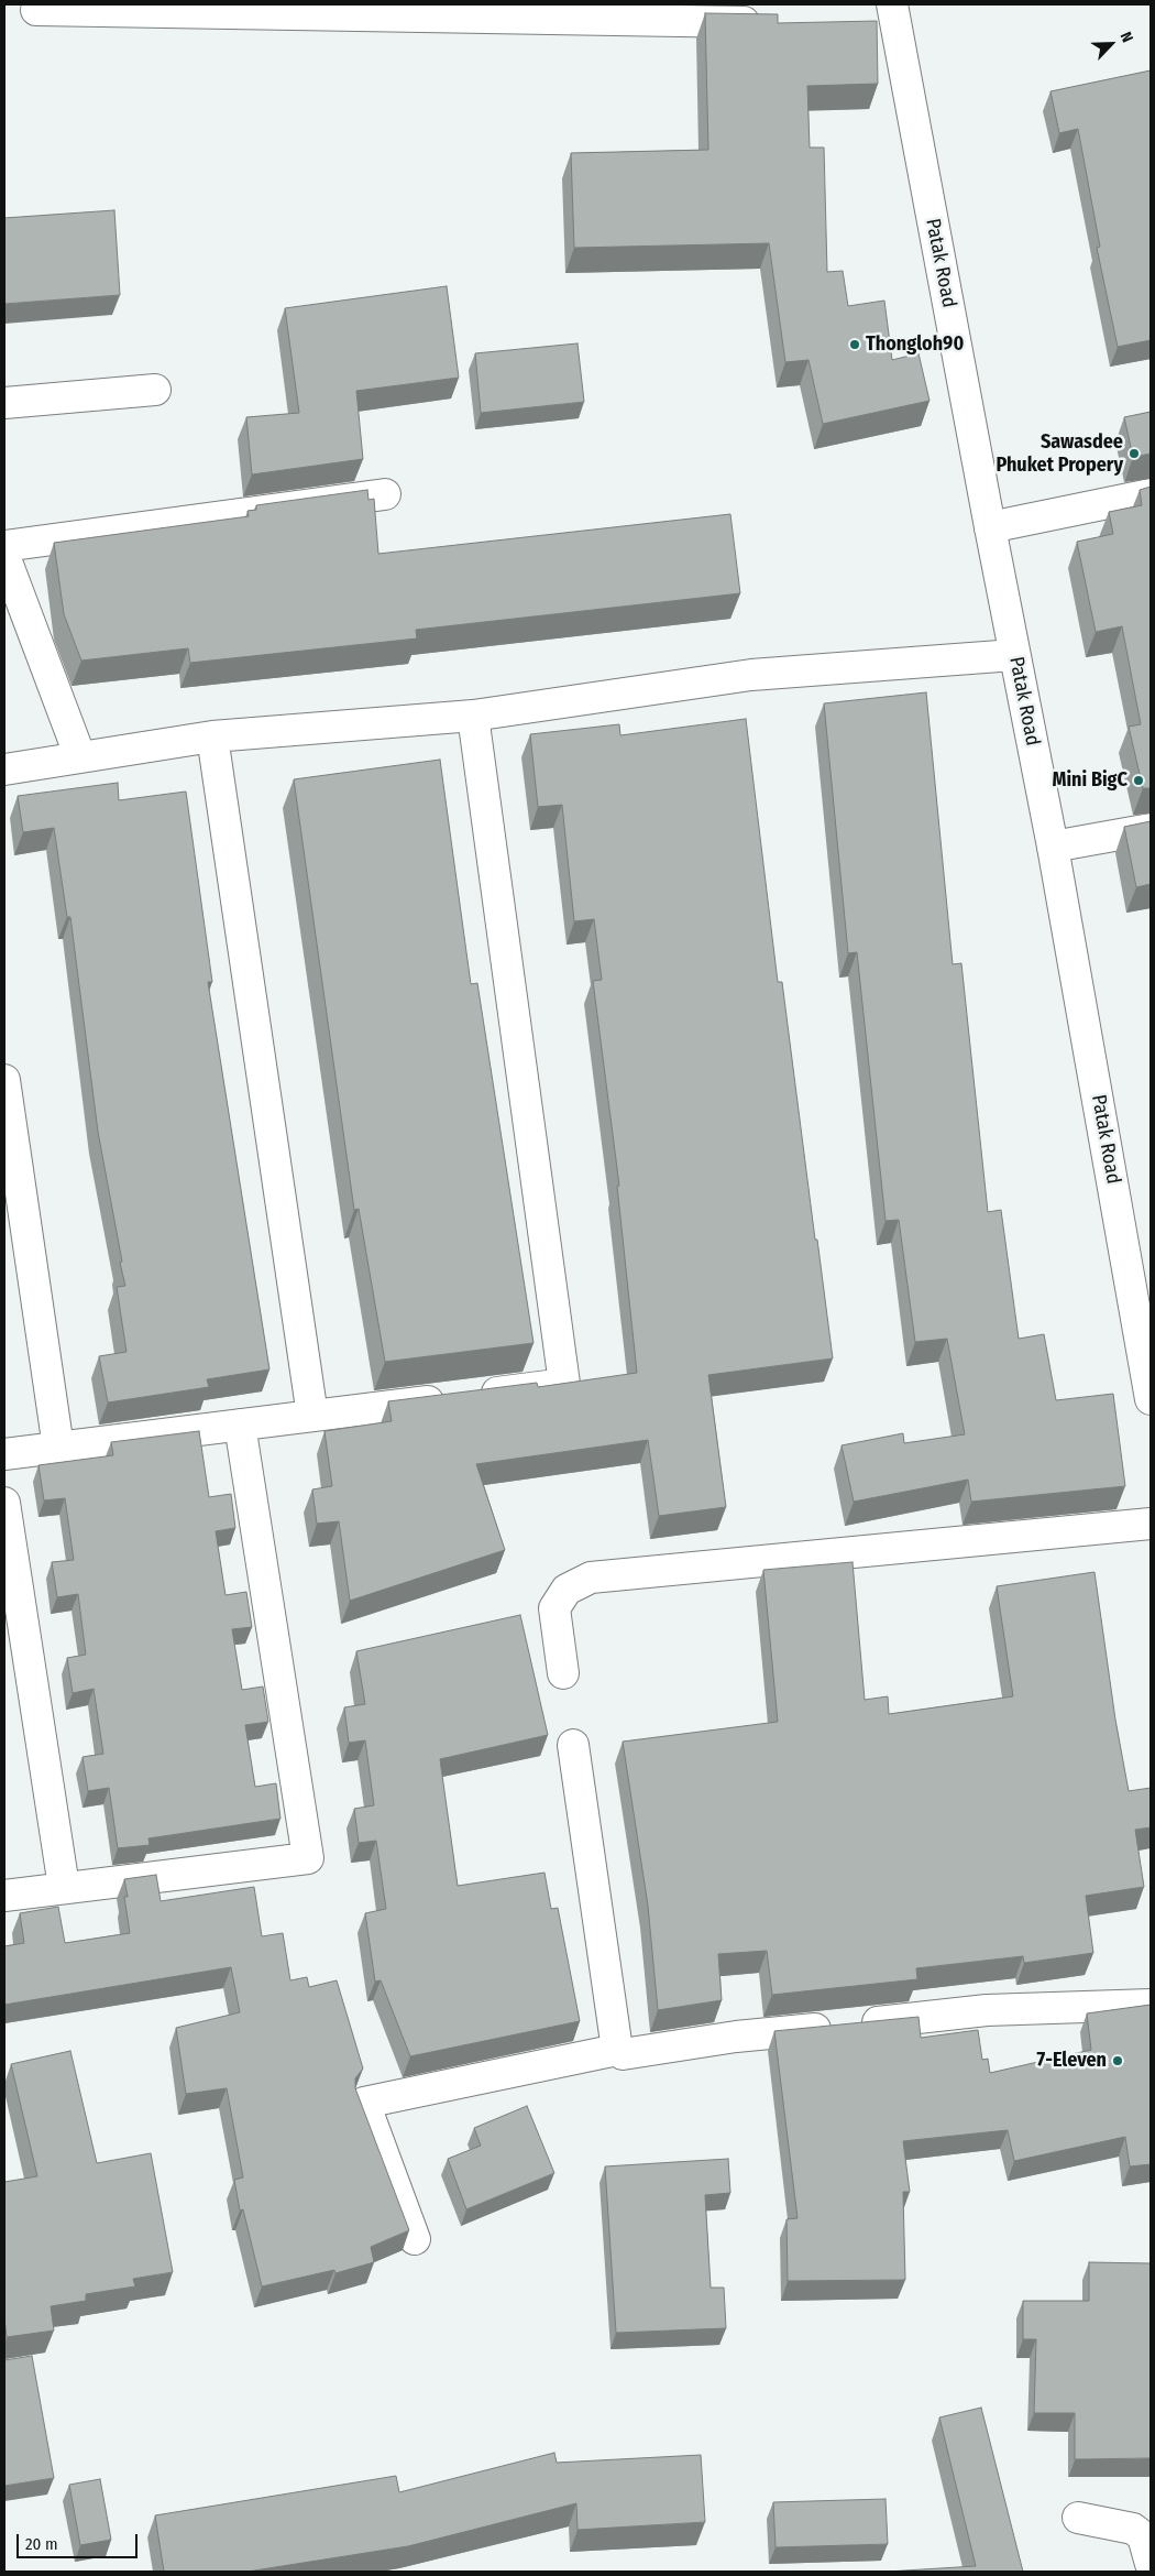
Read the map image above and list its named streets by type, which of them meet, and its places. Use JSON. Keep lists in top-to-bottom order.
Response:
{
  "streets": {
    "street": ["Patak Road"]
  },
  "places": [
    "Thongloh90",
    "Sawasdee Phuket Propery",
    "Mini BigC",
    "7-Eleven"
  ],
  "scale_bar": "20 m",
  "north": "top right"
}
